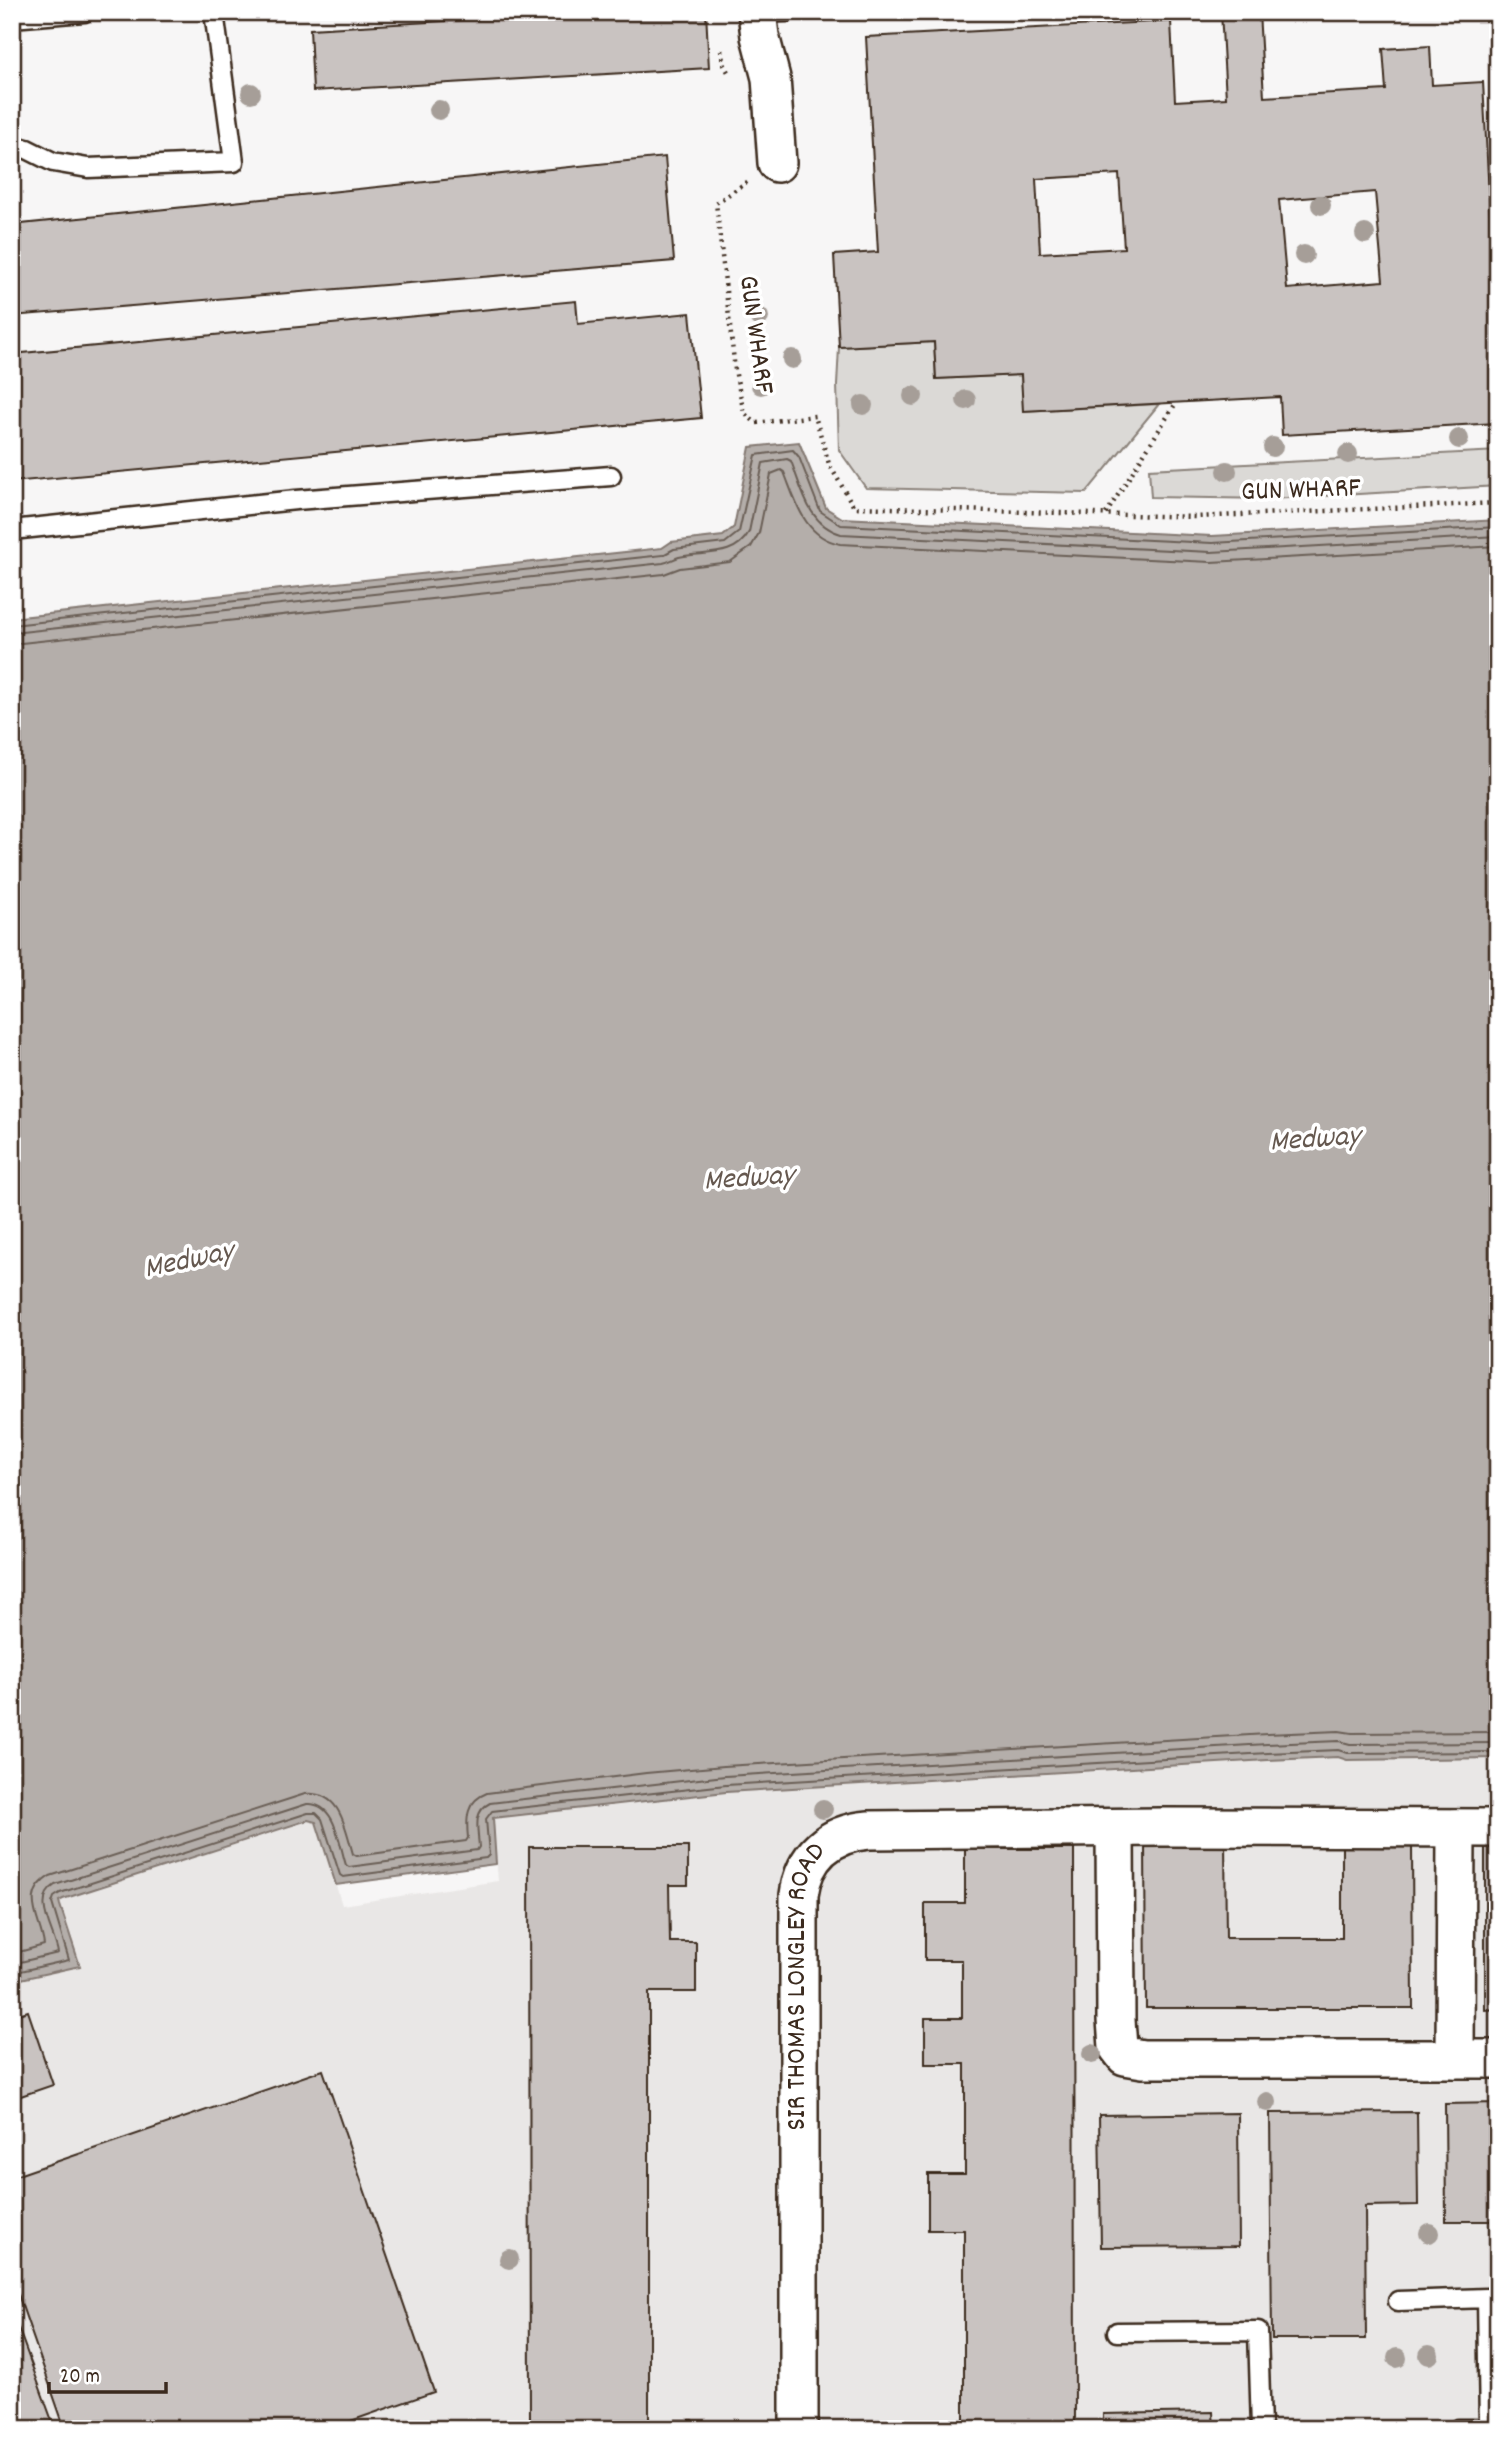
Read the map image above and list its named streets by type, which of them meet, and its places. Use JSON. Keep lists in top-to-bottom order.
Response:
{
  "streets": {
    "street": ["SIR THOMAS LONGLEY ROAD"],
    "path": ["GUN WHARF"]
  },
  "water": ["Medway"],
  "scale_bar": "20 m"
}
